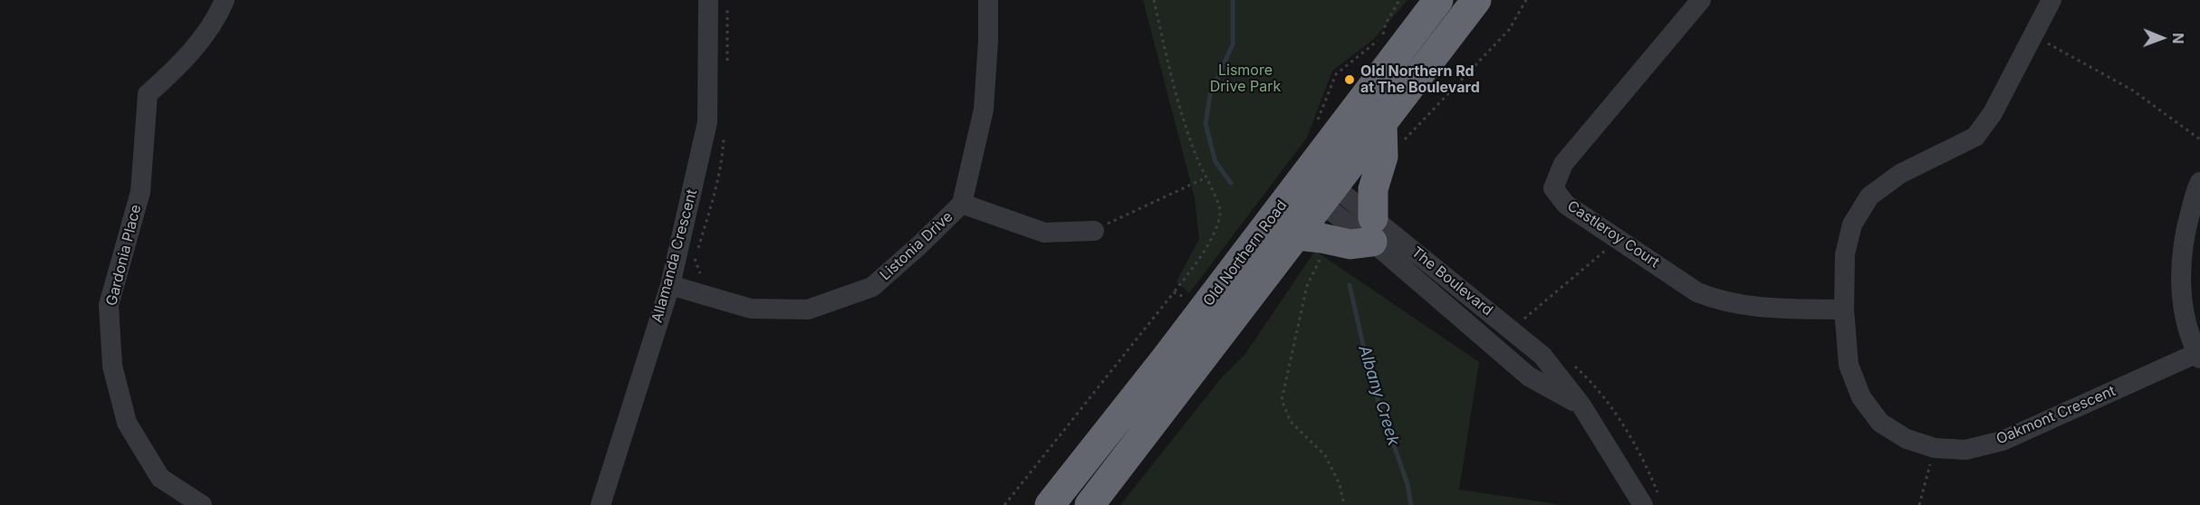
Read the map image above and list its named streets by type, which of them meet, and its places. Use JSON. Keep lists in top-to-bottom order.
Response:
{
  "streets": {
    "highway": ["Old Northern Road"],
    "street": [
      "Castleroy Court",
      "Listonia Drive",
      "Gardonia Place",
      "Allamanda Crescent",
      "The Boulevard",
      "Oakmont Crescent"
    ]
  },
  "crossings": [
    ["Castleroy Court", "Oakmont Crescent"],
    ["Listonia Drive", "Allamanda Crescent"],
    ["Old Northern Road", "The Boulevard"]
  ],
  "water": ["Albany Creek"],
  "parks": ["Lismore Drive Park"],
  "places": ["Old Northern Rd at The Boulevard"],
  "north": "right"
}
